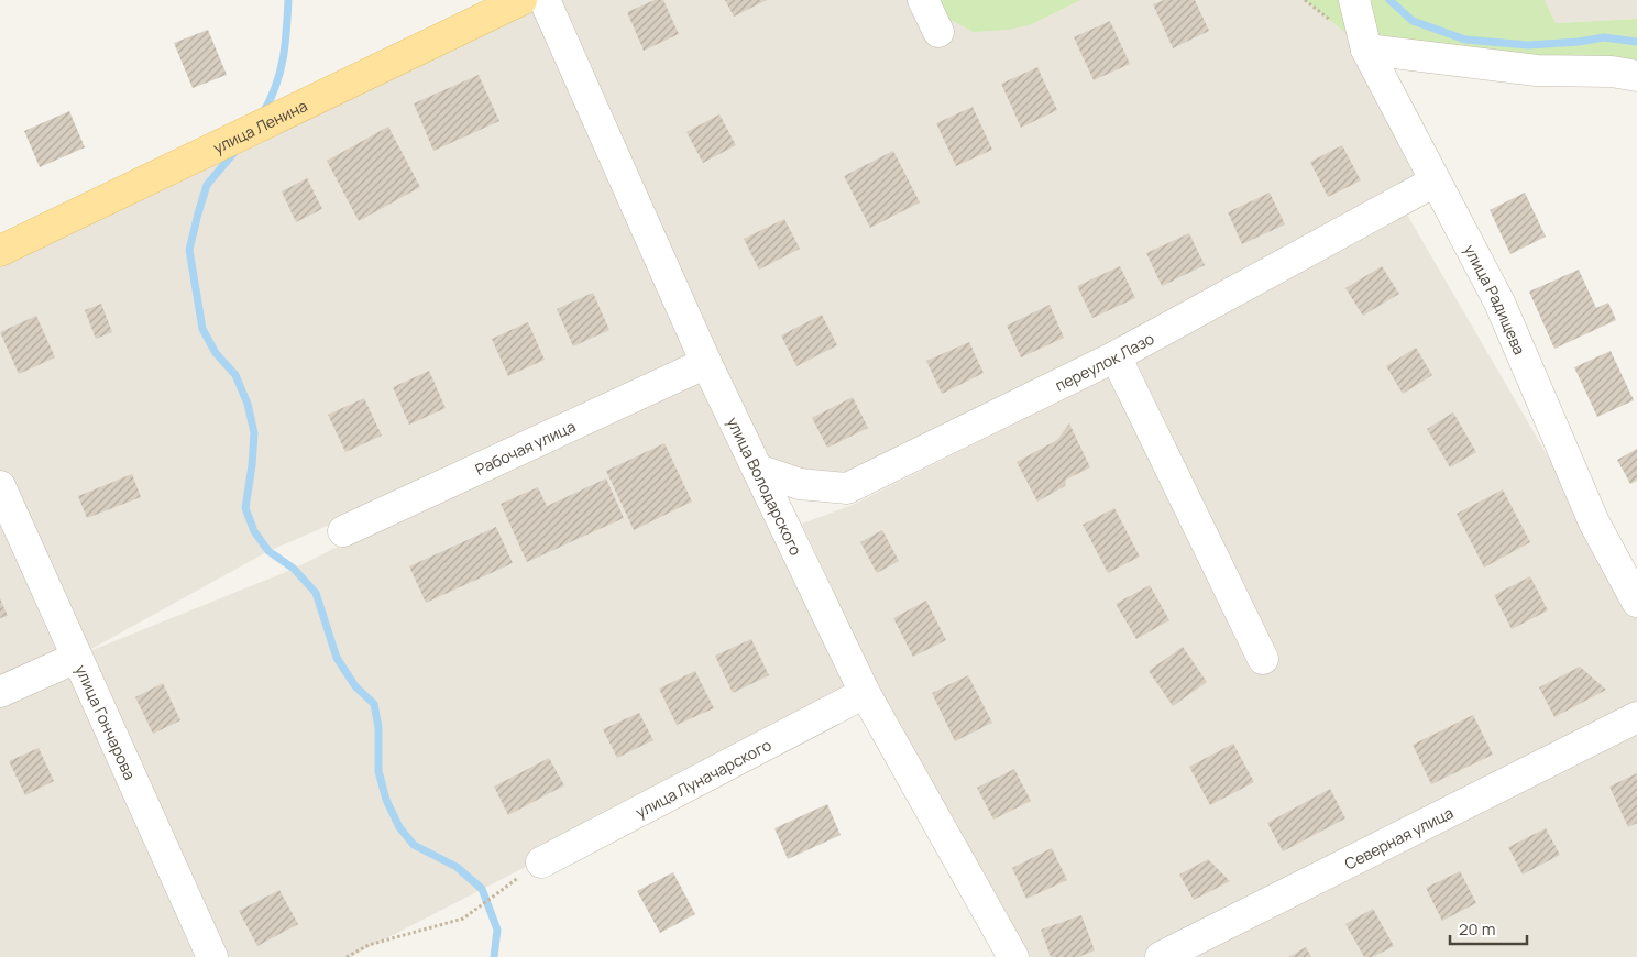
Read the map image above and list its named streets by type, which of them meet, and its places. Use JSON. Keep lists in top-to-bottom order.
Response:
{
  "streets": {
    "main road": ["улица Ленина"],
    "street": [
      "улица Радищева",
      "переулок Лазо",
      "Рабочая улица",
      "улица Володарского",
      "улица Гончарова",
      "улица Луначарского",
      "Северная улица"
    ]
  },
  "crossings": [
    ["улица Радищева", "переулок Лазо"],
    ["переулок Лазо", "улица Володарского"],
    ["Рабочая улица", "улица Володарского"],
    ["улица Володарского", "улица Луначарского"]
  ],
  "scale_bar": "20 m"
}
